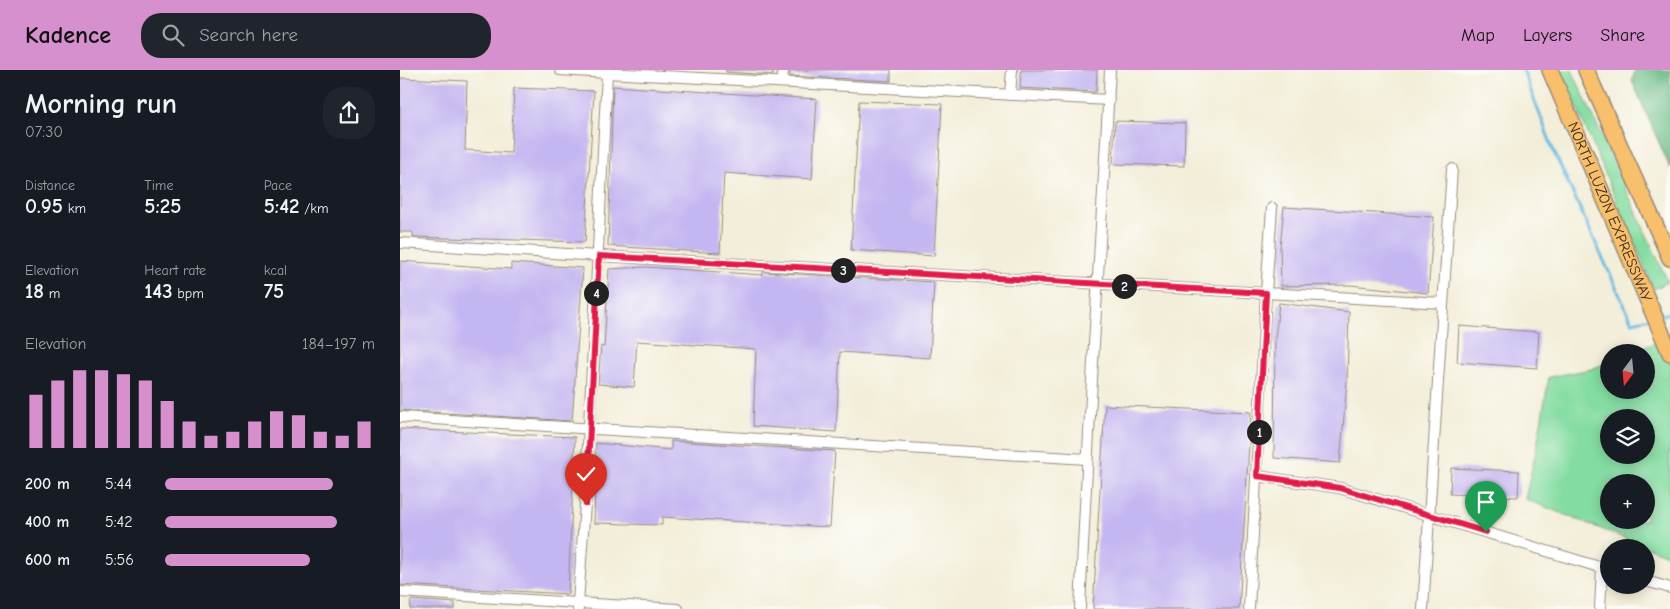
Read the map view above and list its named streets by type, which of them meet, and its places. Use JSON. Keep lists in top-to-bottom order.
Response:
{
  "streets": {
    "highway": ["NORTH LUZON EXPRESSWAY"]
  },
  "north": "bottom",
  "page": {
    "header": "Kadence",
    "search": "Search here",
    "nav": ["Map", "Layers", "Share"],
    "heading": ["Morning run", "07:30"],
    "stats": [
      ["Distance", "0.95 km"],
      ["Time", "5:25"],
      ["Pace", "5:42 /km"],
      ["Elevation", "18 m"],
      ["Heart rate", "143 bpm"],
      ["kcal", "75"]
    ],
    "pins": [
      "3",
      "2",
      "4",
      "1"
    ],
    "chart": ["Elevation", "184–197 m"],
    "map_buttons": ["+", "−"],
    "list": [
      {
        "name": "200 m",
        "note": "5:44"
      },
      {
        "name": "400 m",
        "note": "5:42"
      },
      {
        "name": "600 m",
        "note": "5:56"
      }
    ]
  }
}
